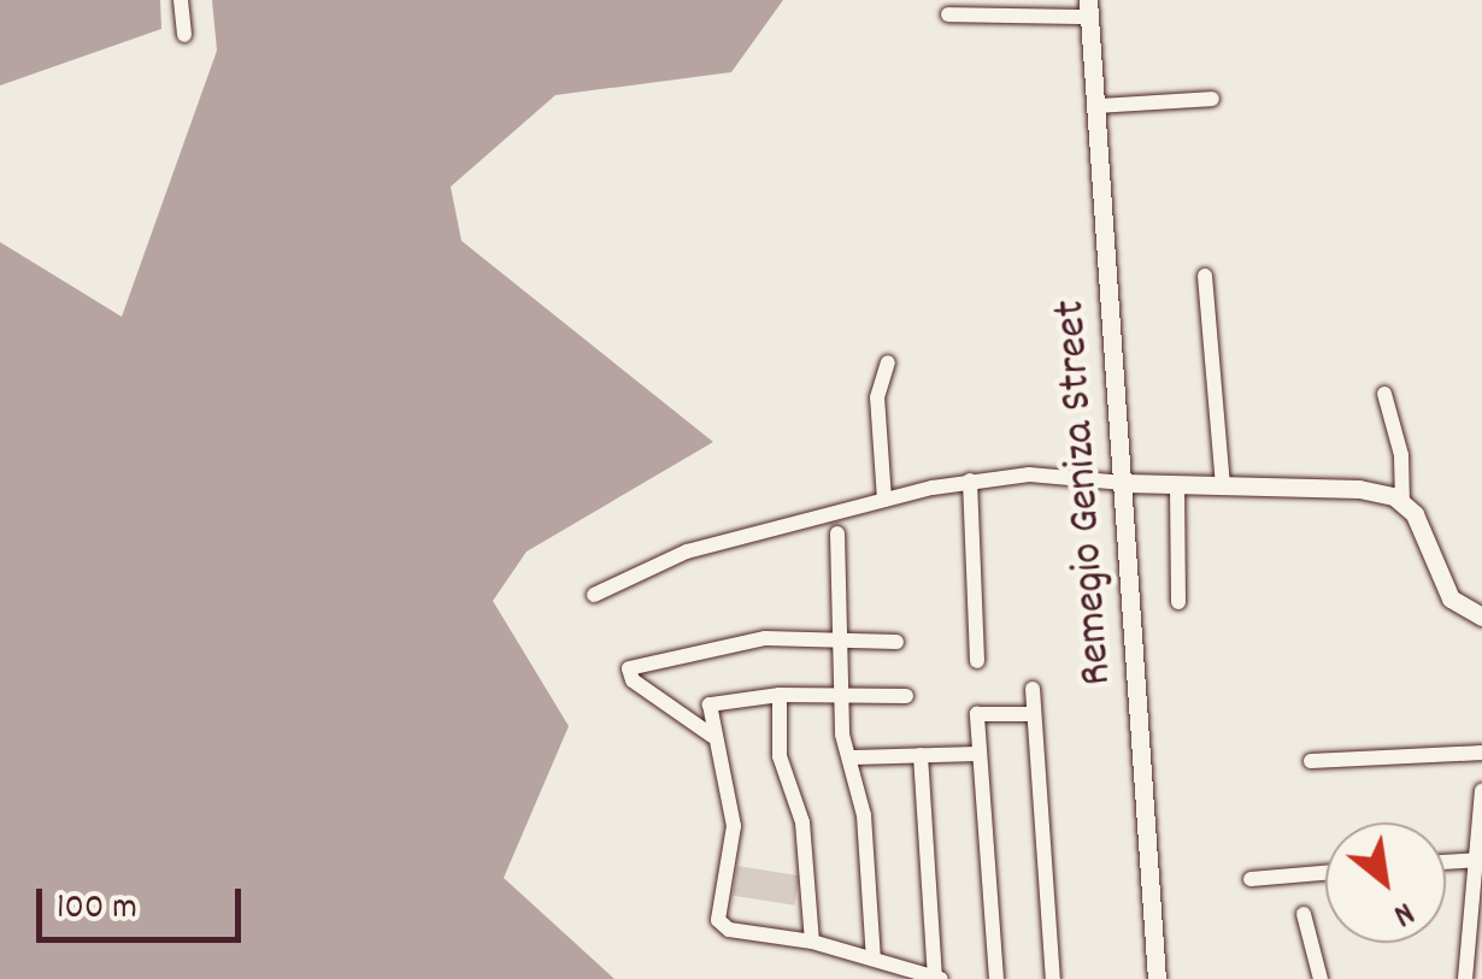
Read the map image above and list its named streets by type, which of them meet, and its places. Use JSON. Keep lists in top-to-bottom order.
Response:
{
  "streets": {
    "street": ["Remegio Geniza Street"]
  },
  "scale_bar": "100 m",
  "north": "bottom right"
}
